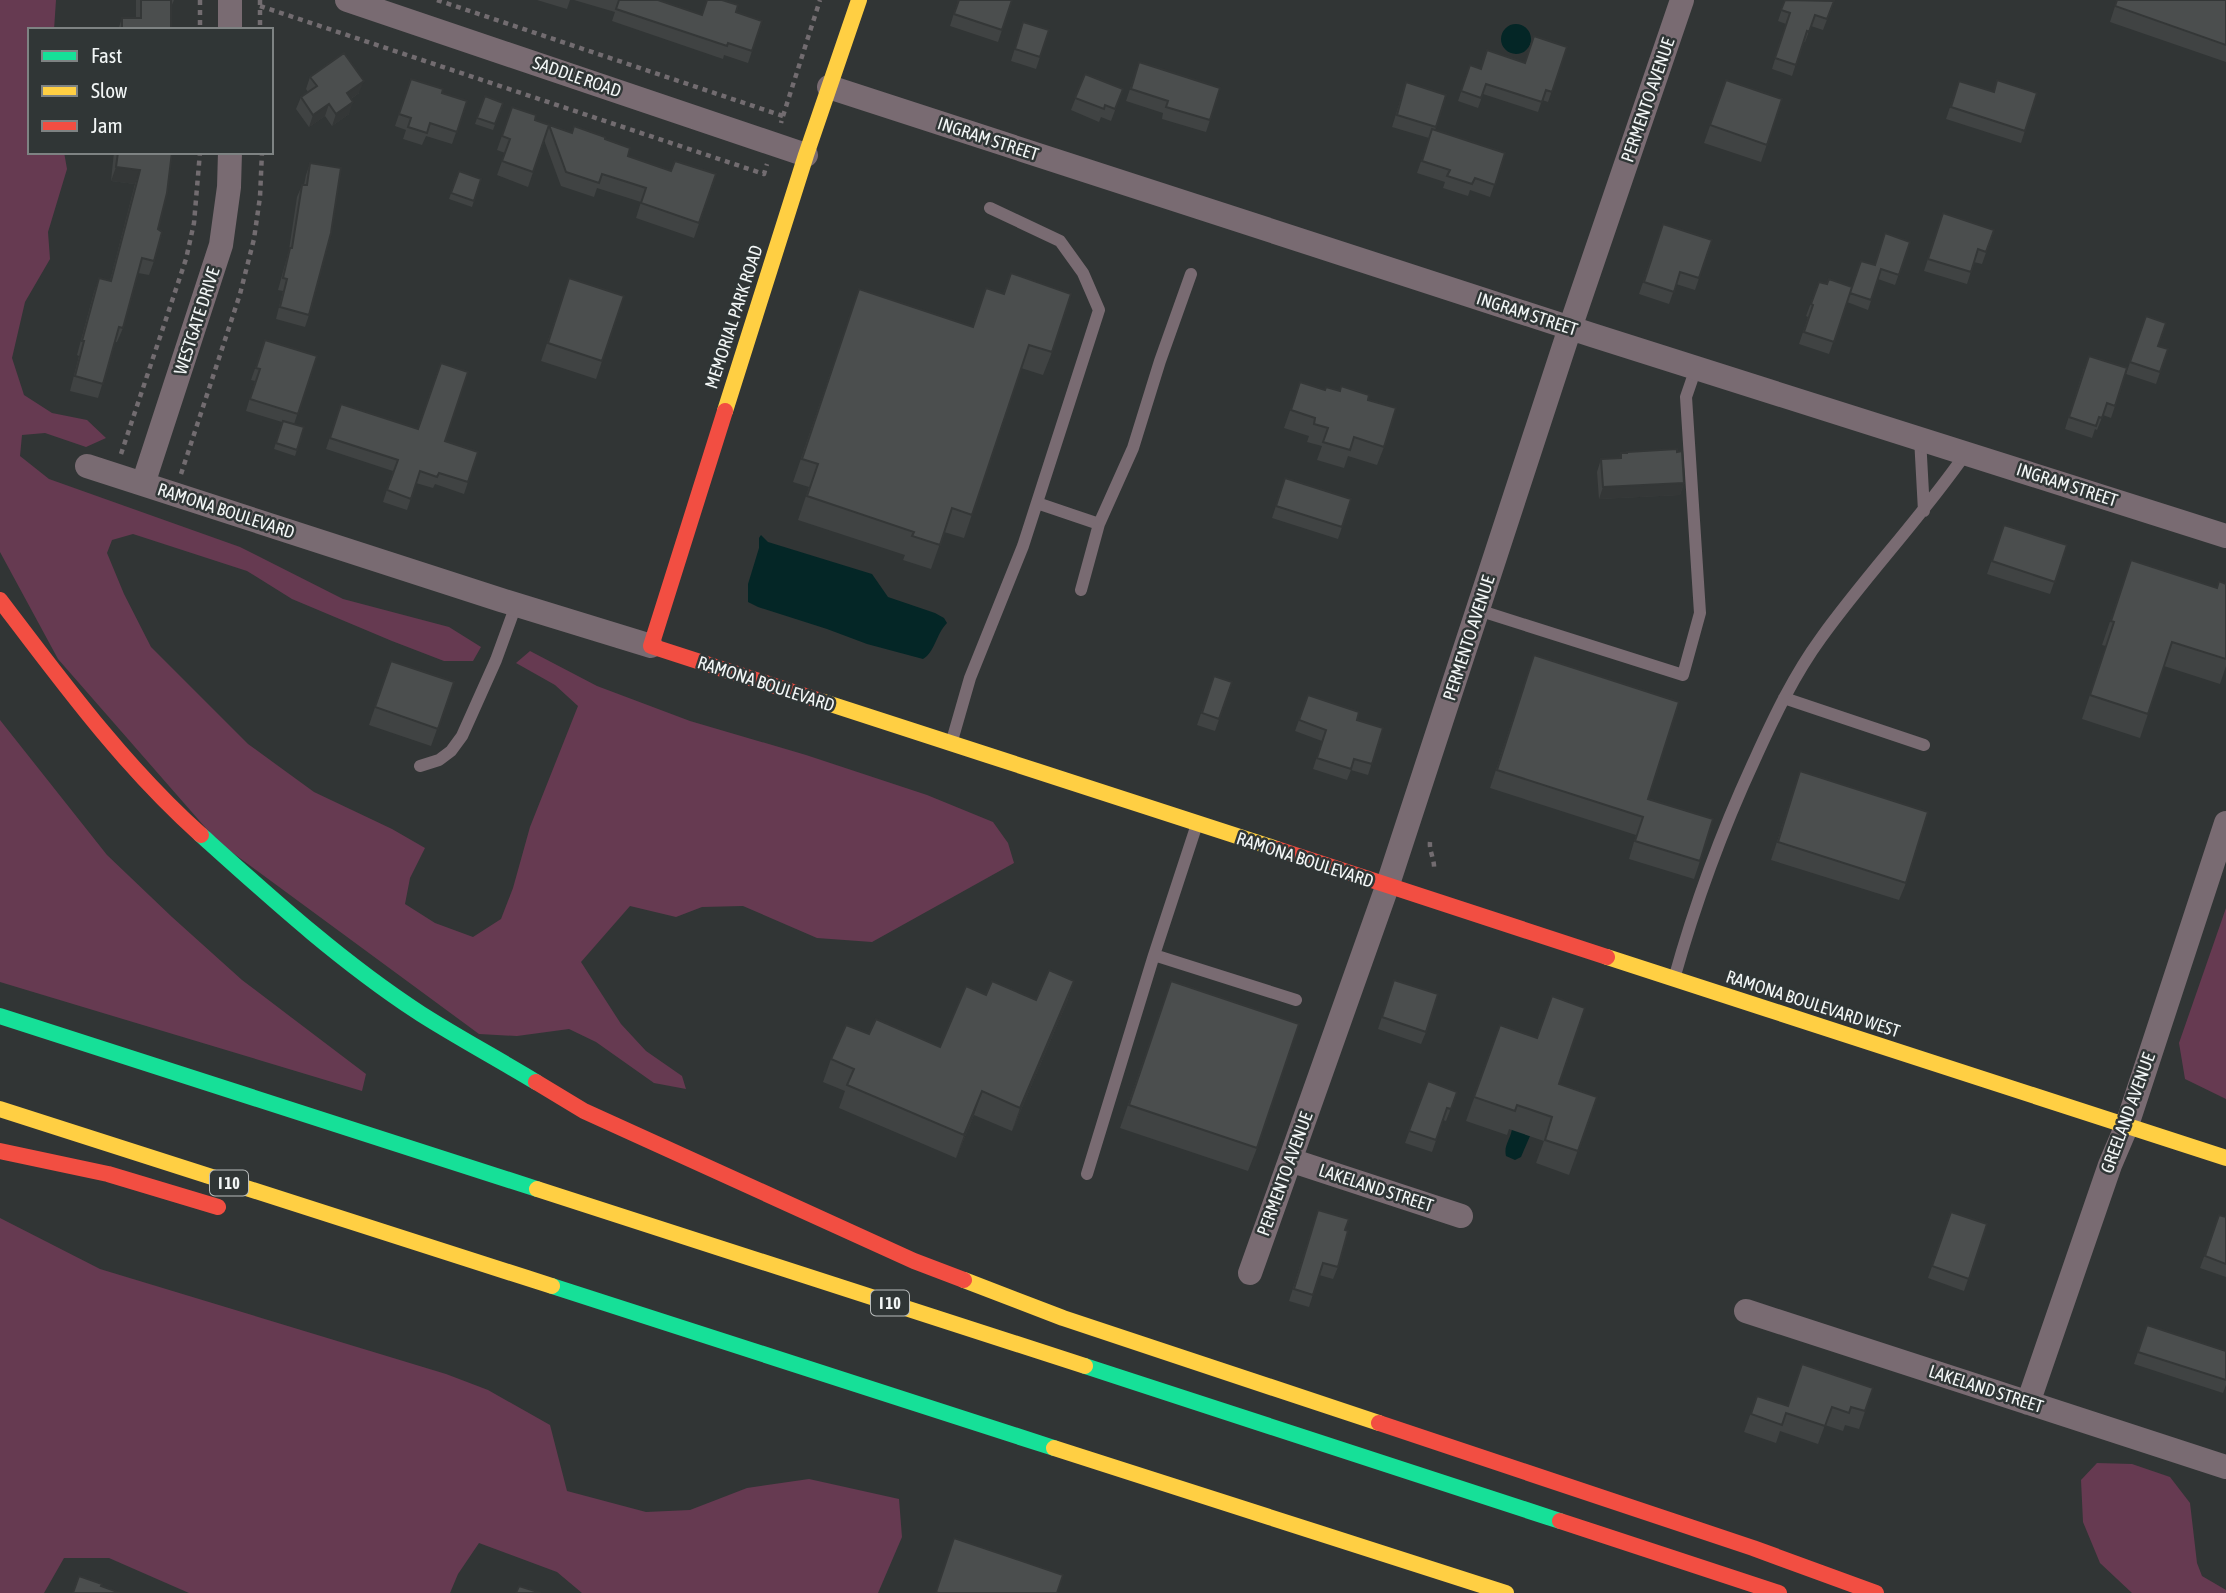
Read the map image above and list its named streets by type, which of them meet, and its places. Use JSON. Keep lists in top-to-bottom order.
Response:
{
  "streets": {
    "main road": [
      "MEMORIAL PARK ROAD",
      "RAMONA BOULEVARD",
      "RAMONA BOULEVARD WEST",
      "I 10"
    ],
    "street": [
      "SADDLE ROAD",
      "PERMENTO AVENUE",
      "INGRAM STREET",
      "WESTGATE DRIVE",
      "GREELAND AVENUE",
      "LAKELAND STREET"
    ]
  },
  "crossings": [
    ["SADDLE ROAD", "MEMORIAL PARK ROAD"],
    ["PERMENTO AVENUE", "INGRAM STREET"],
    ["PERMENTO AVENUE", "RAMONA BOULEVARD"],
    ["PERMENTO AVENUE", "RAMONA BOULEVARD WEST"],
    ["PERMENTO AVENUE", "LAKELAND STREET"],
    ["INGRAM STREET", "MEMORIAL PARK ROAD"],
    ["MEMORIAL PARK ROAD", "RAMONA BOULEVARD"],
    ["WESTGATE DRIVE", "RAMONA BOULEVARD"],
    ["RAMONA BOULEVARD", "RAMONA BOULEVARD WEST"],
    ["RAMONA BOULEVARD WEST", "GREELAND AVENUE"],
    ["GREELAND AVENUE", "LAKELAND STREET"]
  ],
  "legend": ["Fast", "Slow", "Jam"]
}
